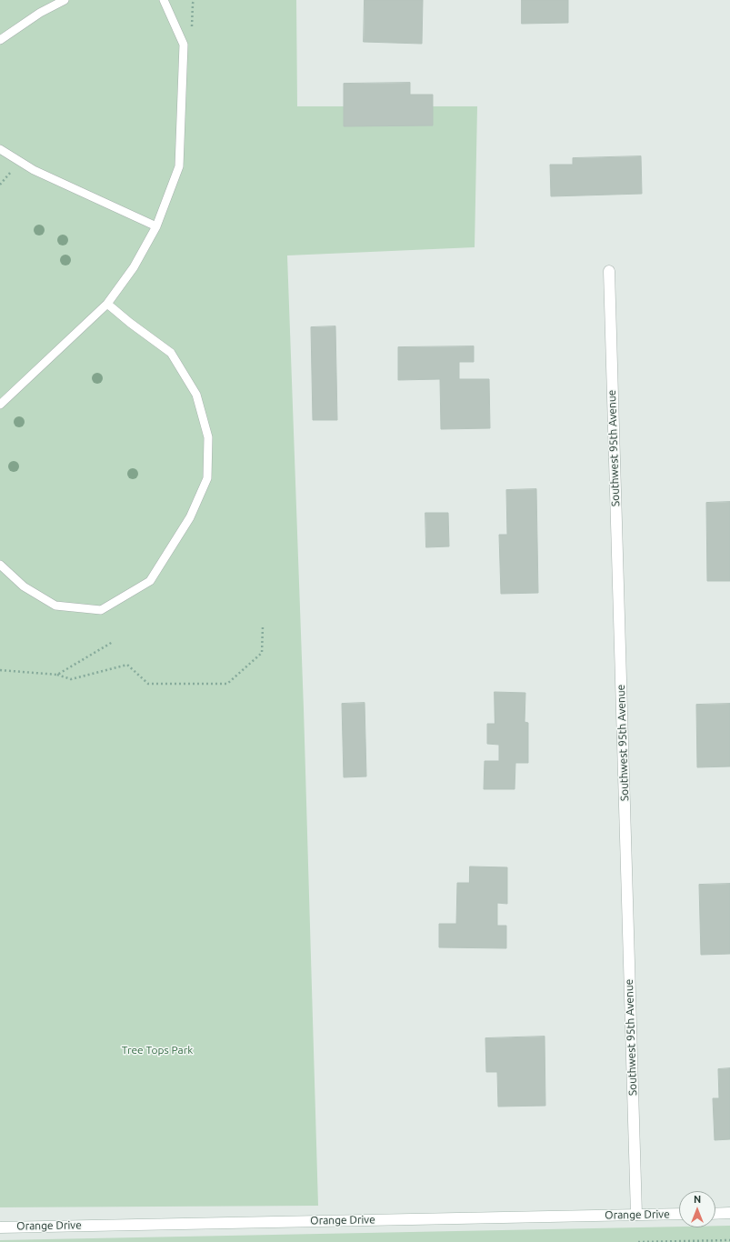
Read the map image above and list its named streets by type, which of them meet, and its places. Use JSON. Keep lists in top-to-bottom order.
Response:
{
  "streets": {
    "street": ["Southwest 95th Avenue", "Orange Drive"]
  },
  "crossings": [
    ["Southwest 95th Avenue", "Orange Drive"]
  ],
  "parks": ["Tree Tops Park"],
  "north": "top"
}
